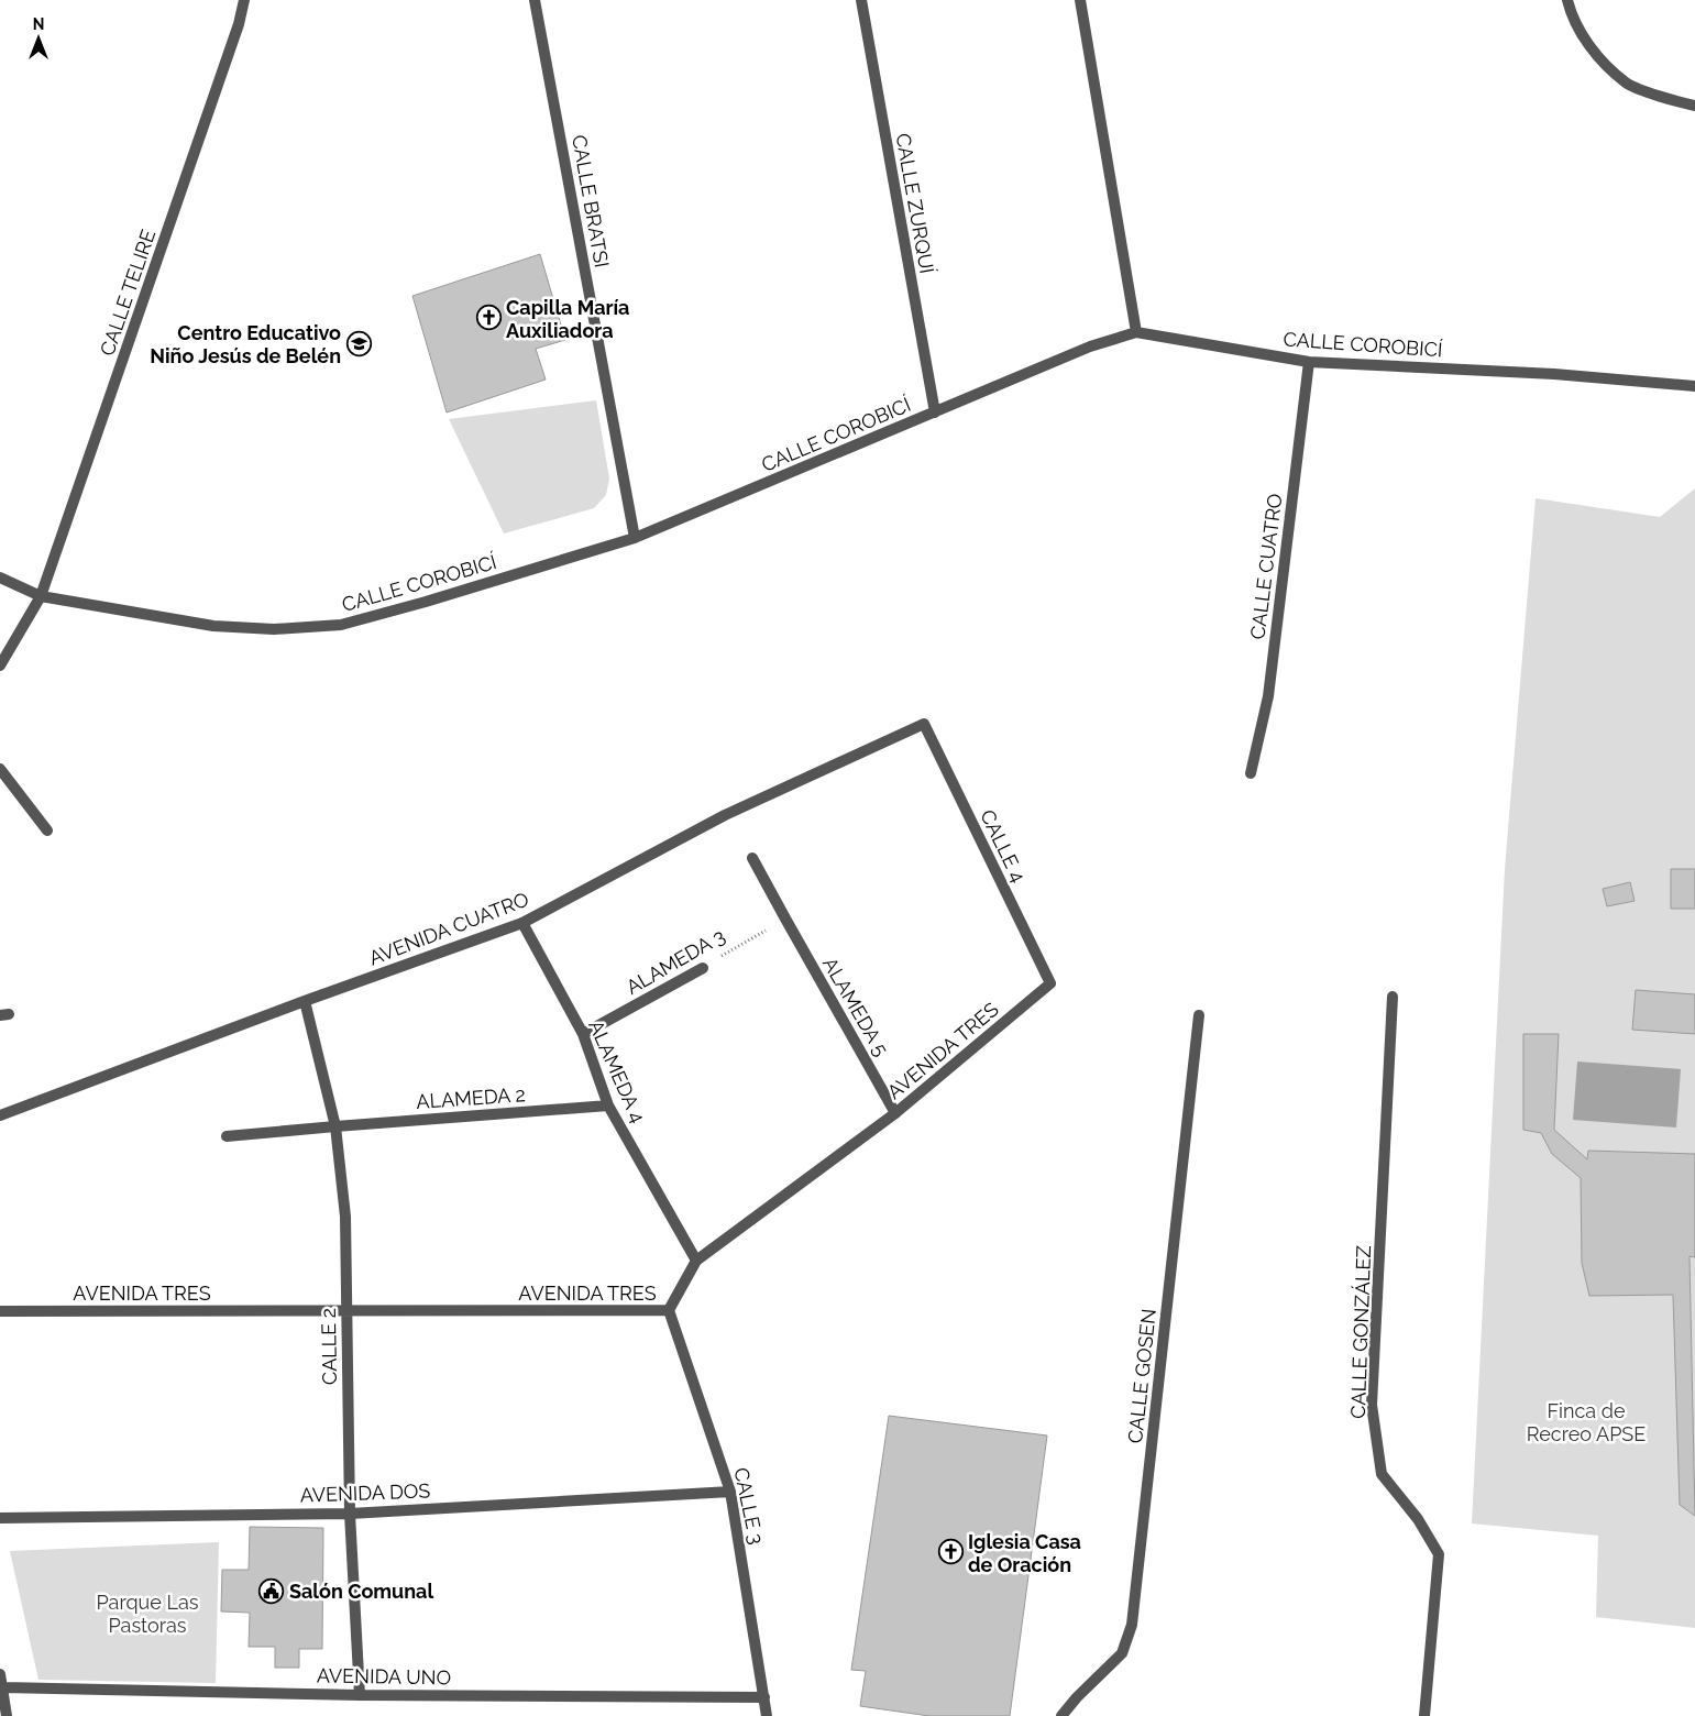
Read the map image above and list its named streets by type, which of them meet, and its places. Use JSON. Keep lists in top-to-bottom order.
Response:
{
  "streets": {
    "street": [
      "CALLE BRATSI",
      "CALLE ZURQUÍ",
      "CALLE TELIRE",
      "CALLE COROBICÍ",
      "CALLE CUATRO",
      "CALLE 4",
      "AVENIDA CUATRO",
      "ALAMEDA 3",
      "ALAMEDA 5",
      "AVENIDA TRES",
      "ALAMEDA 4",
      "ALAMEDA 2",
      "CALLE GONZÁLEZ",
      "CALLE 2",
      "CALLE GOSEN",
      "AVENIDA DOS",
      "CALLE 3",
      "AVENIDA UNO"
    ]
  },
  "crossings": [
    ["CALLE BRATSI", "CALLE COROBICÍ"],
    ["CALLE ZURQUÍ", "CALLE COROBICÍ"],
    ["CALLE TELIRE", "CALLE COROBICÍ"],
    ["CALLE COROBICÍ", "CALLE CUATRO"],
    ["CALLE 4", "AVENIDA CUATRO"],
    ["CALLE 4", "AVENIDA TRES"],
    ["AVENIDA CUATRO", "ALAMEDA 4"],
    ["AVENIDA CUATRO", "CALLE 2"],
    ["ALAMEDA 3", "ALAMEDA 5"],
    ["ALAMEDA 3", "ALAMEDA 4"],
    ["ALAMEDA 5", "AVENIDA TRES"],
    ["AVENIDA TRES", "ALAMEDA 4"],
    ["AVENIDA TRES", "CALLE 2"],
    ["AVENIDA TRES", "CALLE 3"],
    ["ALAMEDA 4", "ALAMEDA 2"],
    ["ALAMEDA 2", "CALLE 2"],
    ["CALLE 2", "AVENIDA DOS"],
    ["CALLE 2", "AVENIDA UNO"],
    ["AVENIDA DOS", "CALLE 3"],
    ["CALLE 3", "AVENIDA UNO"]
  ],
  "parks": ["Finca de Recreo APSE", "Parque Las Pastoras"],
  "places": {
    "church": ["Capilla María Auxiliadora", "Iglesia Casa de Oración"],
    "school or university": ["Centro Educativo Niño Jesús de Belén"],
    "public building": ["Salón Comunal"]
  },
  "north": "top"
}
